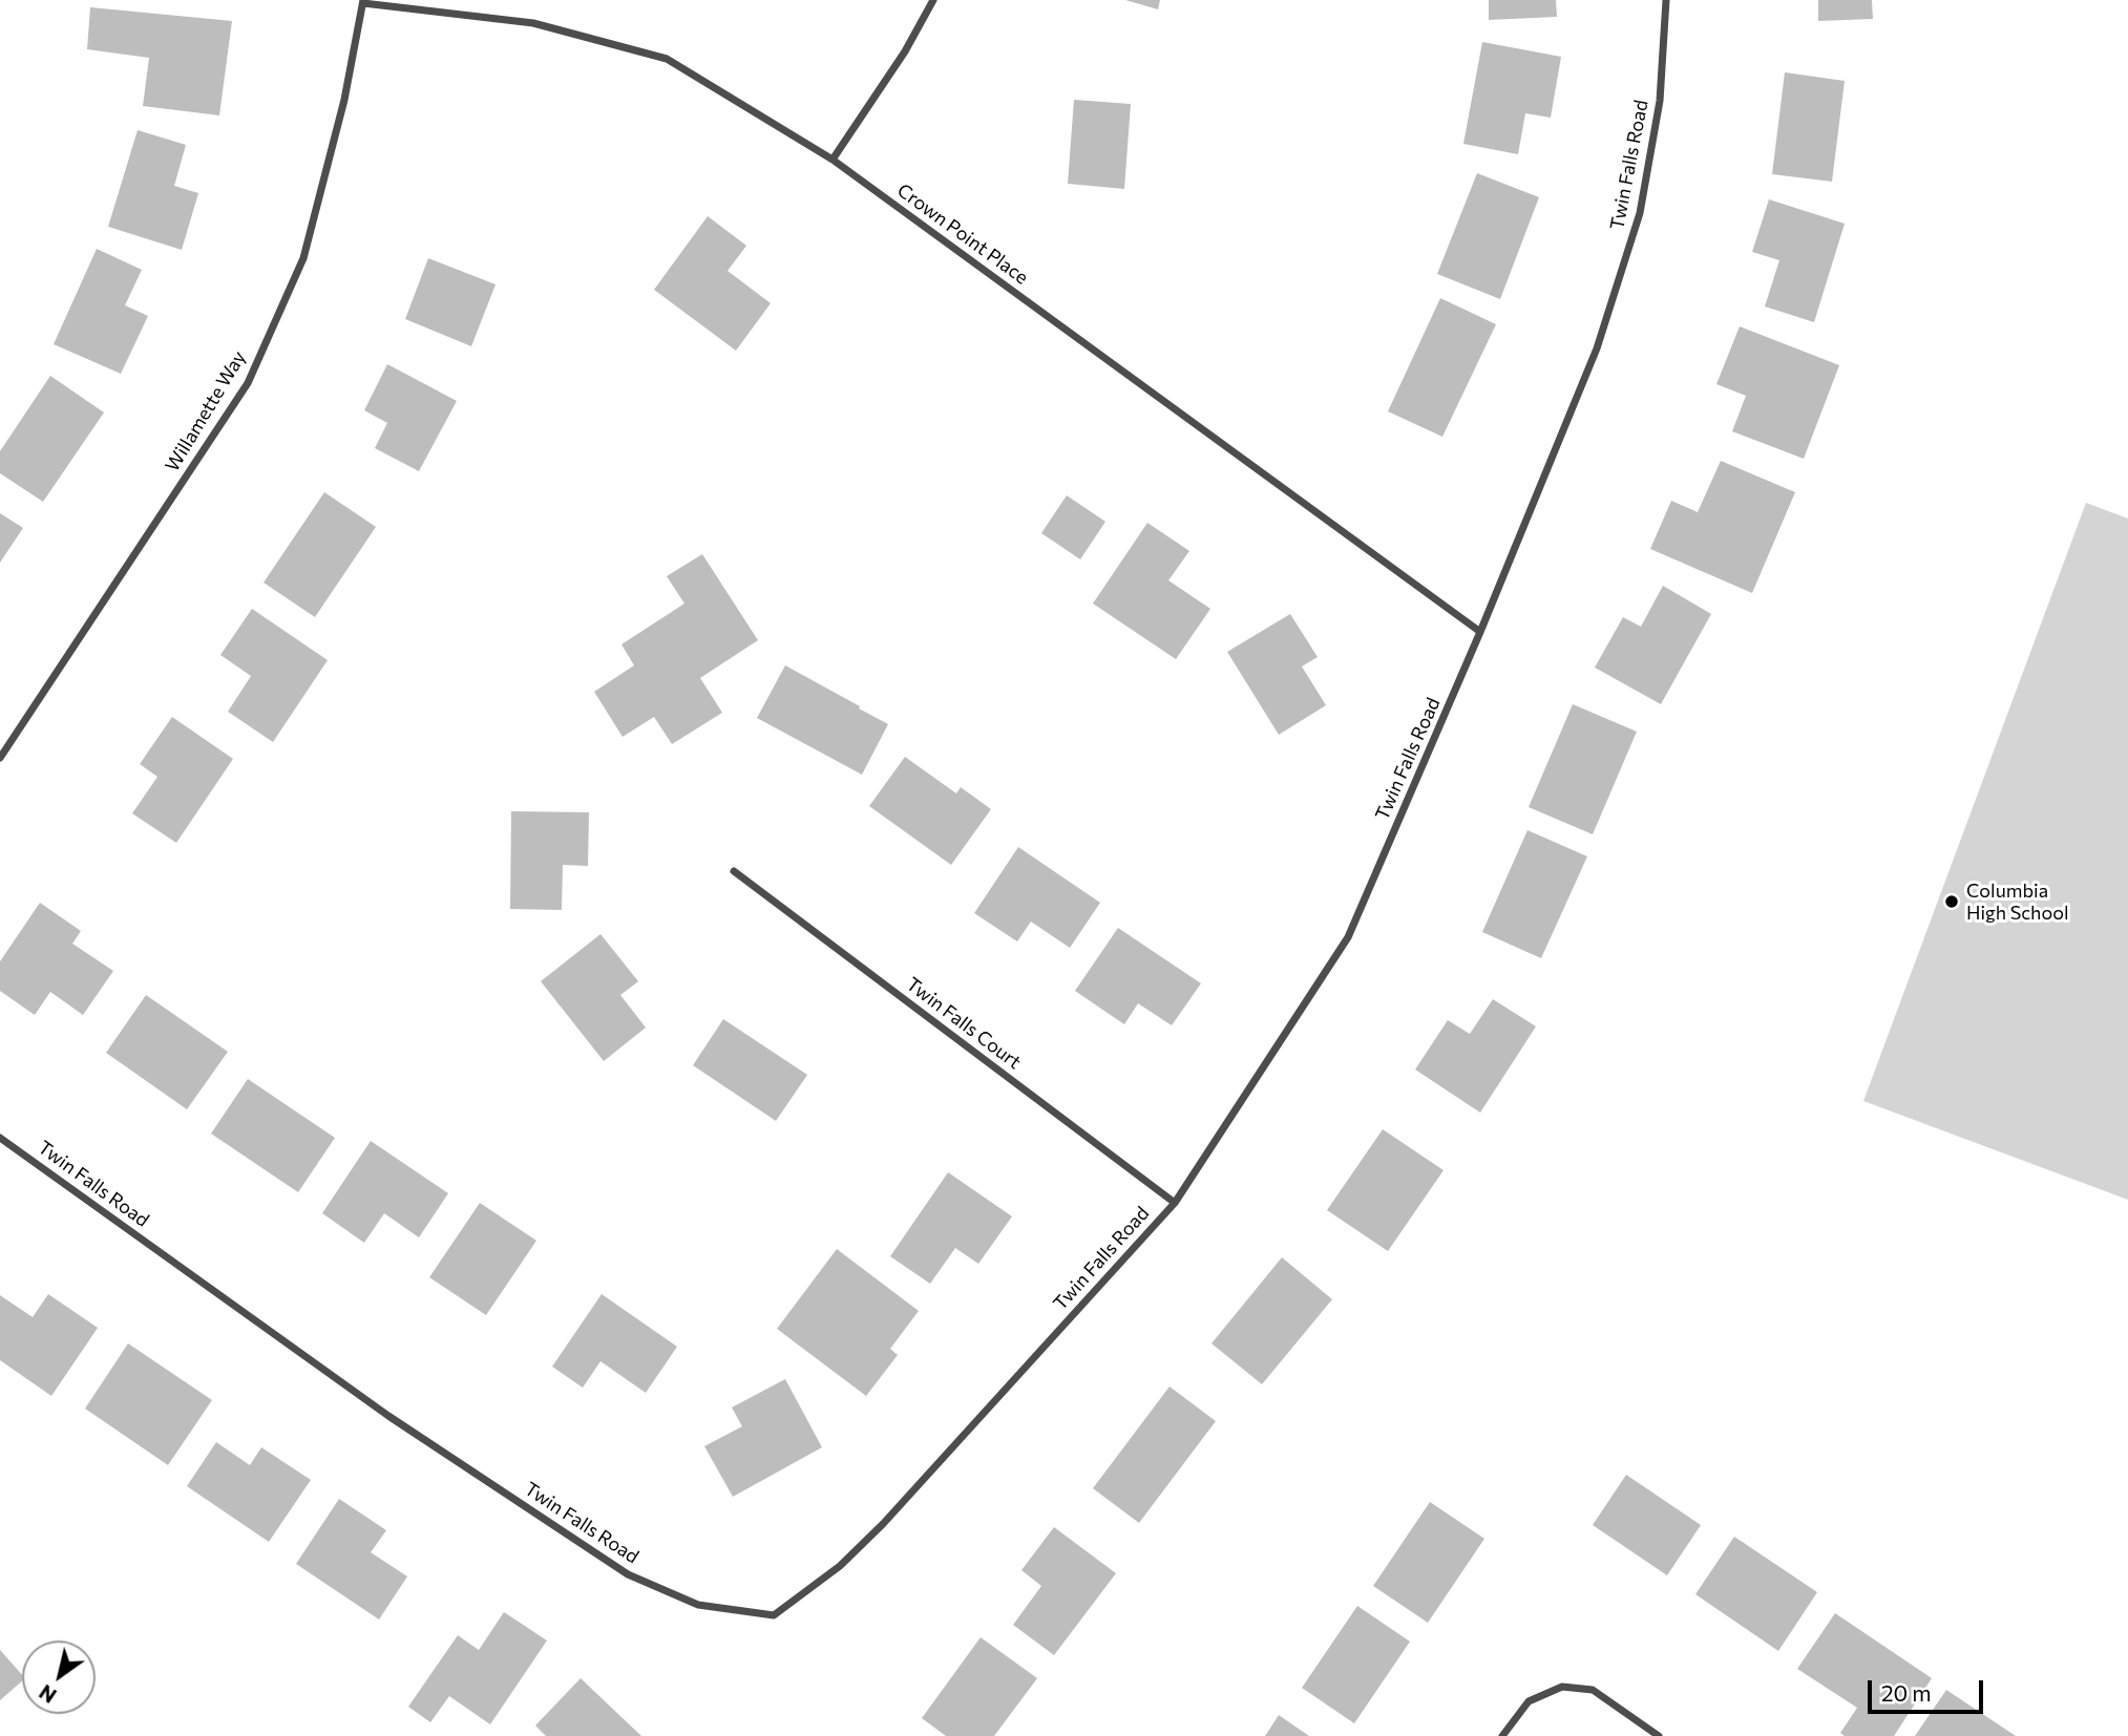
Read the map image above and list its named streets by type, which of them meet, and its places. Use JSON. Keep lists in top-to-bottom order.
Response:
{
  "streets": {
    "street": [
      "Twin Falls Road",
      "Crown Point Place",
      "Willamette Way",
      "Twin Falls Court"
    ]
  },
  "crossings": [
    ["Twin Falls Road", "Crown Point Place"],
    ["Twin Falls Road", "Twin Falls Court"],
    ["Crown Point Place", "Willamette Way"]
  ],
  "places": ["Columbia High School"],
  "scale_bar": "20 m",
  "north": "bottom left"
}
